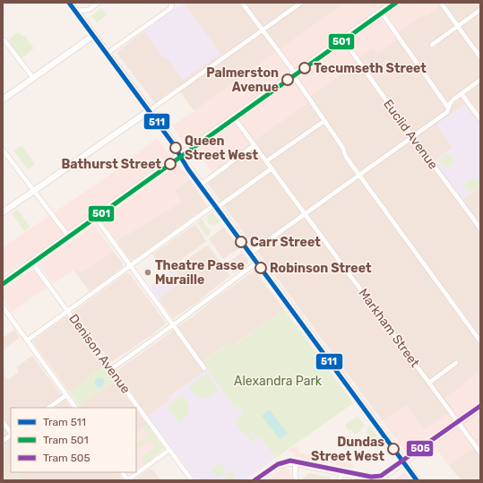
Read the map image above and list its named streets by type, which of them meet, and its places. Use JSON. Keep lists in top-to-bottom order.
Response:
{
  "streets": {
    "street": ["Euclid Avenue", "Markham Street", "Denison Avenue"]
  },
  "parks": ["Alexandra Park"],
  "places": [
    "Tecumseth Street",
    "Palmerston Avenue",
    "Queen Street West",
    "Bathurst Street",
    "Carr Street",
    "Robinson Street",
    "Theatre Passe Muraille",
    "Dundas Street West"
  ],
  "lines": ["tram line 511", "tram line 501", "tram line 505"],
  "legend": ["Tram 511", "Tram 501", "Tram 505"]
}
